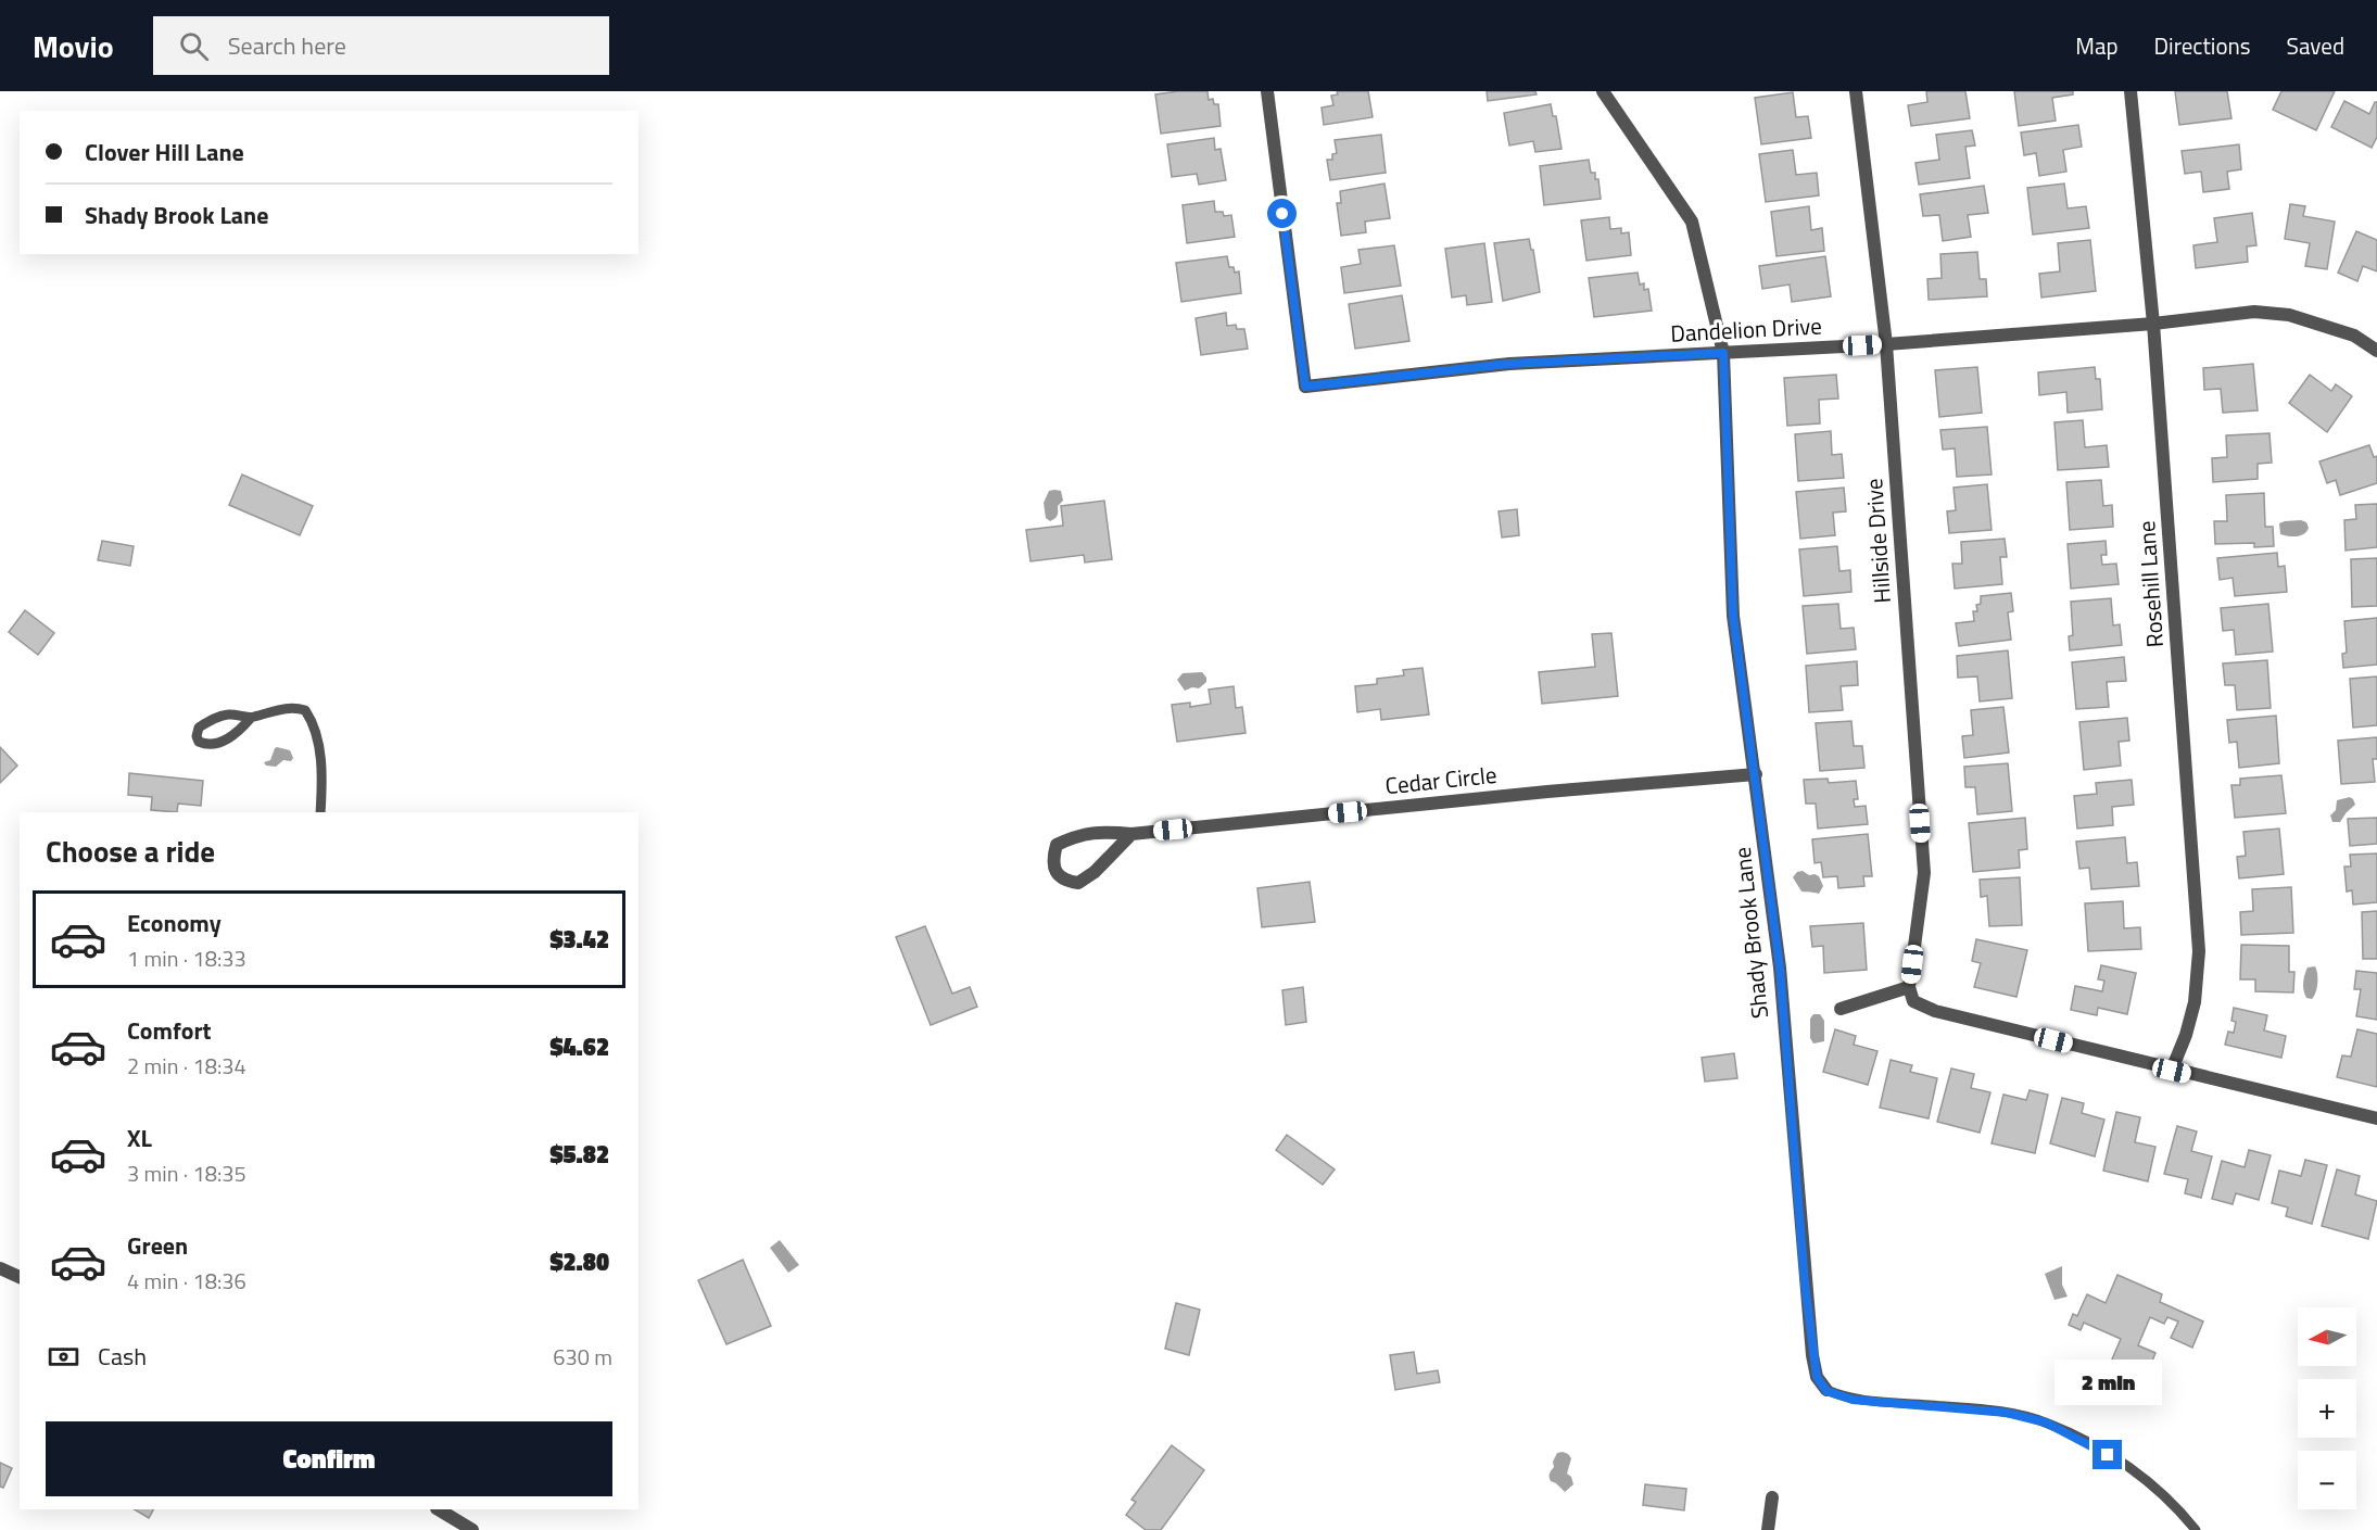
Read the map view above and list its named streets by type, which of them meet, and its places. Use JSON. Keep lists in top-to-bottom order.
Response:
{
  "streets": {
    "street": [
      "Dandelion Drive",
      "Hillside Drive",
      "Rosehill Lane",
      "Cedar Circle",
      "Shady Brook Lane"
    ]
  },
  "crossings": [
    ["Dandelion Drive", "Hillside Drive"],
    ["Dandelion Drive", "Rosehill Lane"],
    ["Dandelion Drive", "Shady Brook Lane"],
    ["Cedar Circle", "Shady Brook Lane"]
  ],
  "north": "left",
  "page": {
    "header": "Movio",
    "search": "Search here",
    "nav": ["Map", "Directions", "Saved"],
    "banner": ["Clover Hill Lane", "Shady Brook Lane"],
    "heading": "Choose a ride",
    "list": [
      {
        "name": "Economy",
        "note": "1 min · 18:33",
        "value": "$3.42"
      },
      {
        "name": "Comfort",
        "note": "2 min · 18:34",
        "value": "$4.62"
      },
      {
        "name": "XL",
        "note": "3 min · 18:35",
        "value": "$5.82"
      },
      {
        "name": "Green",
        "note": "4 min · 18:36",
        "value": "$2.80"
      }
    ],
    "map_buttons": ["+", "−"],
    "pay": ["Cash", "630 m"],
    "bubble": "2 min",
    "buttons": "Confirm"
  }
}
